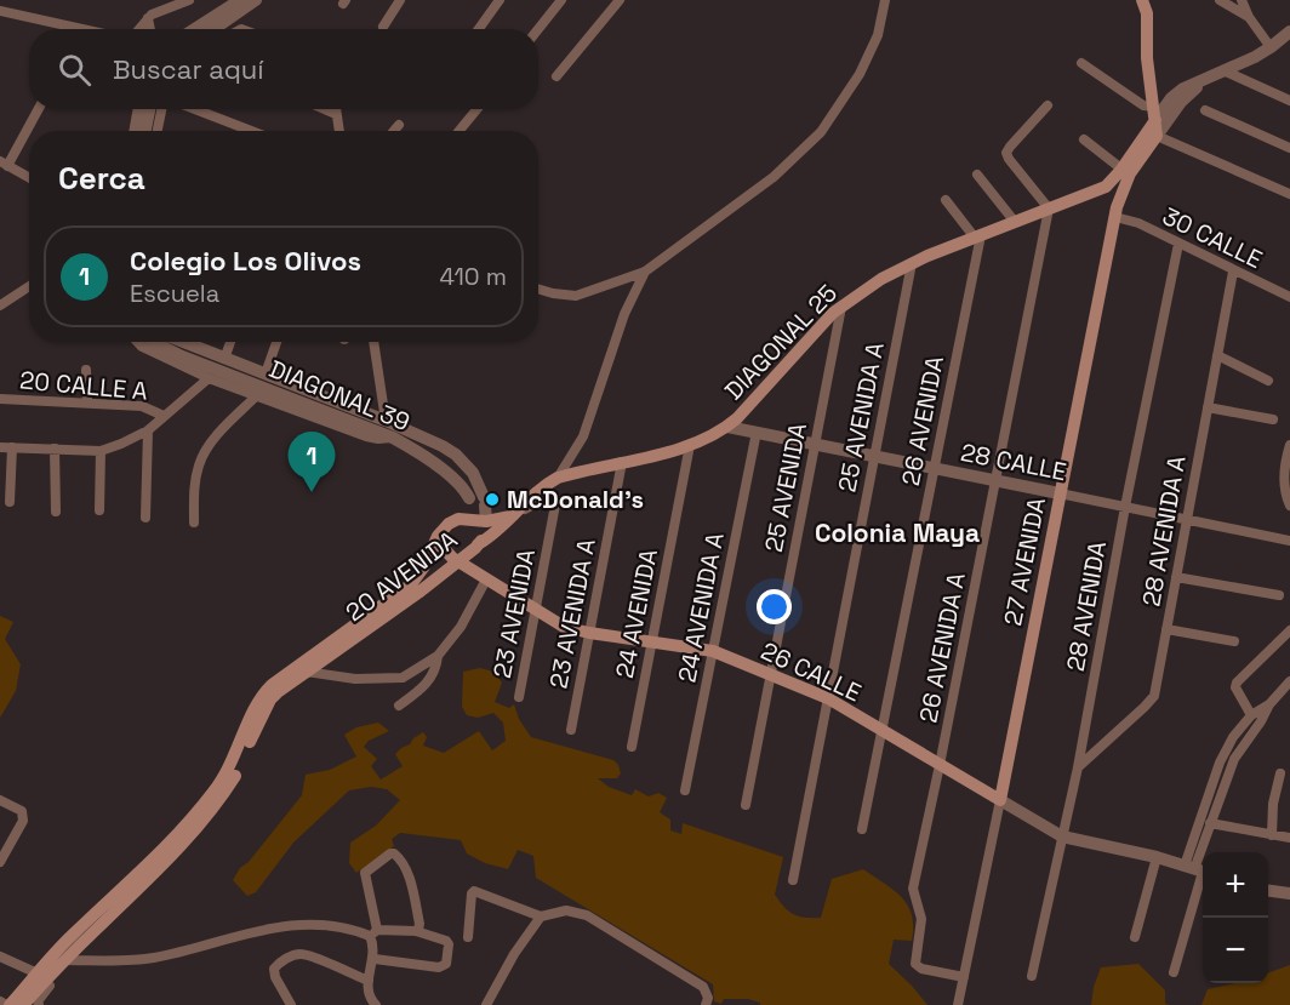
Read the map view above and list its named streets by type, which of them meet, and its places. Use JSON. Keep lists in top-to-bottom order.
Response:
{
  "streets": {
    "main road": [
      "DIAGONAL 25",
      "27 AVENIDA",
      "20 AVENIDA",
      "26 CALLE"
    ],
    "street": [
      "30 CALLE",
      "20 CALLE A",
      "DIAGONAL 39",
      "25 AVENIDA A",
      "26 AVENIDA",
      "28 CALLE",
      "25 AVENIDA",
      "28 AVENIDA A",
      "28 AVENIDA",
      "24 AVENIDA A",
      "23 AVENIDA",
      "23 AVENIDA A",
      "24 AVENIDA",
      "26 AVENIDA A"
    ]
  },
  "crossings": [
    ["30 CALLE", "28 AVENIDA A"],
    ["30 CALLE", "27 AVENIDA"],
    ["30 CALLE", "28 AVENIDA"],
    ["DIAGONAL 25", "25 AVENIDA A"],
    ["DIAGONAL 25", "26 AVENIDA"],
    ["DIAGONAL 25", "28 CALLE"],
    ["DIAGONAL 25", "25 AVENIDA"],
    ["DIAGONAL 25", "27 AVENIDA"],
    ["DIAGONAL 25", "20 AVENIDA"],
    ["DIAGONAL 25", "23 AVENIDA"],
    ["DIAGONAL 25", "23 AVENIDA A"],
    ["DIAGONAL 25", "24 AVENIDA"],
    ["DIAGONAL 25", "26 AVENIDA A"],
    ["25 AVENIDA A", "28 CALLE"],
    ["25 AVENIDA A", "26 CALLE"],
    ["26 AVENIDA", "28 CALLE"],
    ["26 AVENIDA", "26 CALLE"],
    ["28 CALLE", "25 AVENIDA"],
    ["28 CALLE", "28 AVENIDA A"],
    ["28 CALLE", "27 AVENIDA"],
    ["28 CALLE", "28 AVENIDA"],
    ["28 CALLE", "24 AVENIDA A"],
    ["28 CALLE", "26 AVENIDA A"],
    ["25 AVENIDA", "26 CALLE"],
    ["28 AVENIDA A", "28 AVENIDA"],
    ["27 AVENIDA", "26 AVENIDA A"],
    ["27 AVENIDA", "26 CALLE"],
    ["20 AVENIDA", "26 CALLE"],
    ["28 AVENIDA", "26 CALLE"],
    ["24 AVENIDA A", "26 CALLE"],
    ["23 AVENIDA", "26 CALLE"],
    ["23 AVENIDA A", "26 CALLE"],
    ["24 AVENIDA", "26 CALLE"],
    ["26 AVENIDA A", "26 CALLE"]
  ],
  "districts": ["Colonia Maya"],
  "places": ["McDonald's"],
  "page": {
    "search": "Buscar aquí",
    "heading": "Cerca",
    "list": [
      {
        "mark": "1",
        "name": "Colegio Los Olivos",
        "note": "Escuela",
        "value": "410 m"
      }
    ],
    "pins": "1",
    "map_buttons": ["+", "−"]
  }
}
